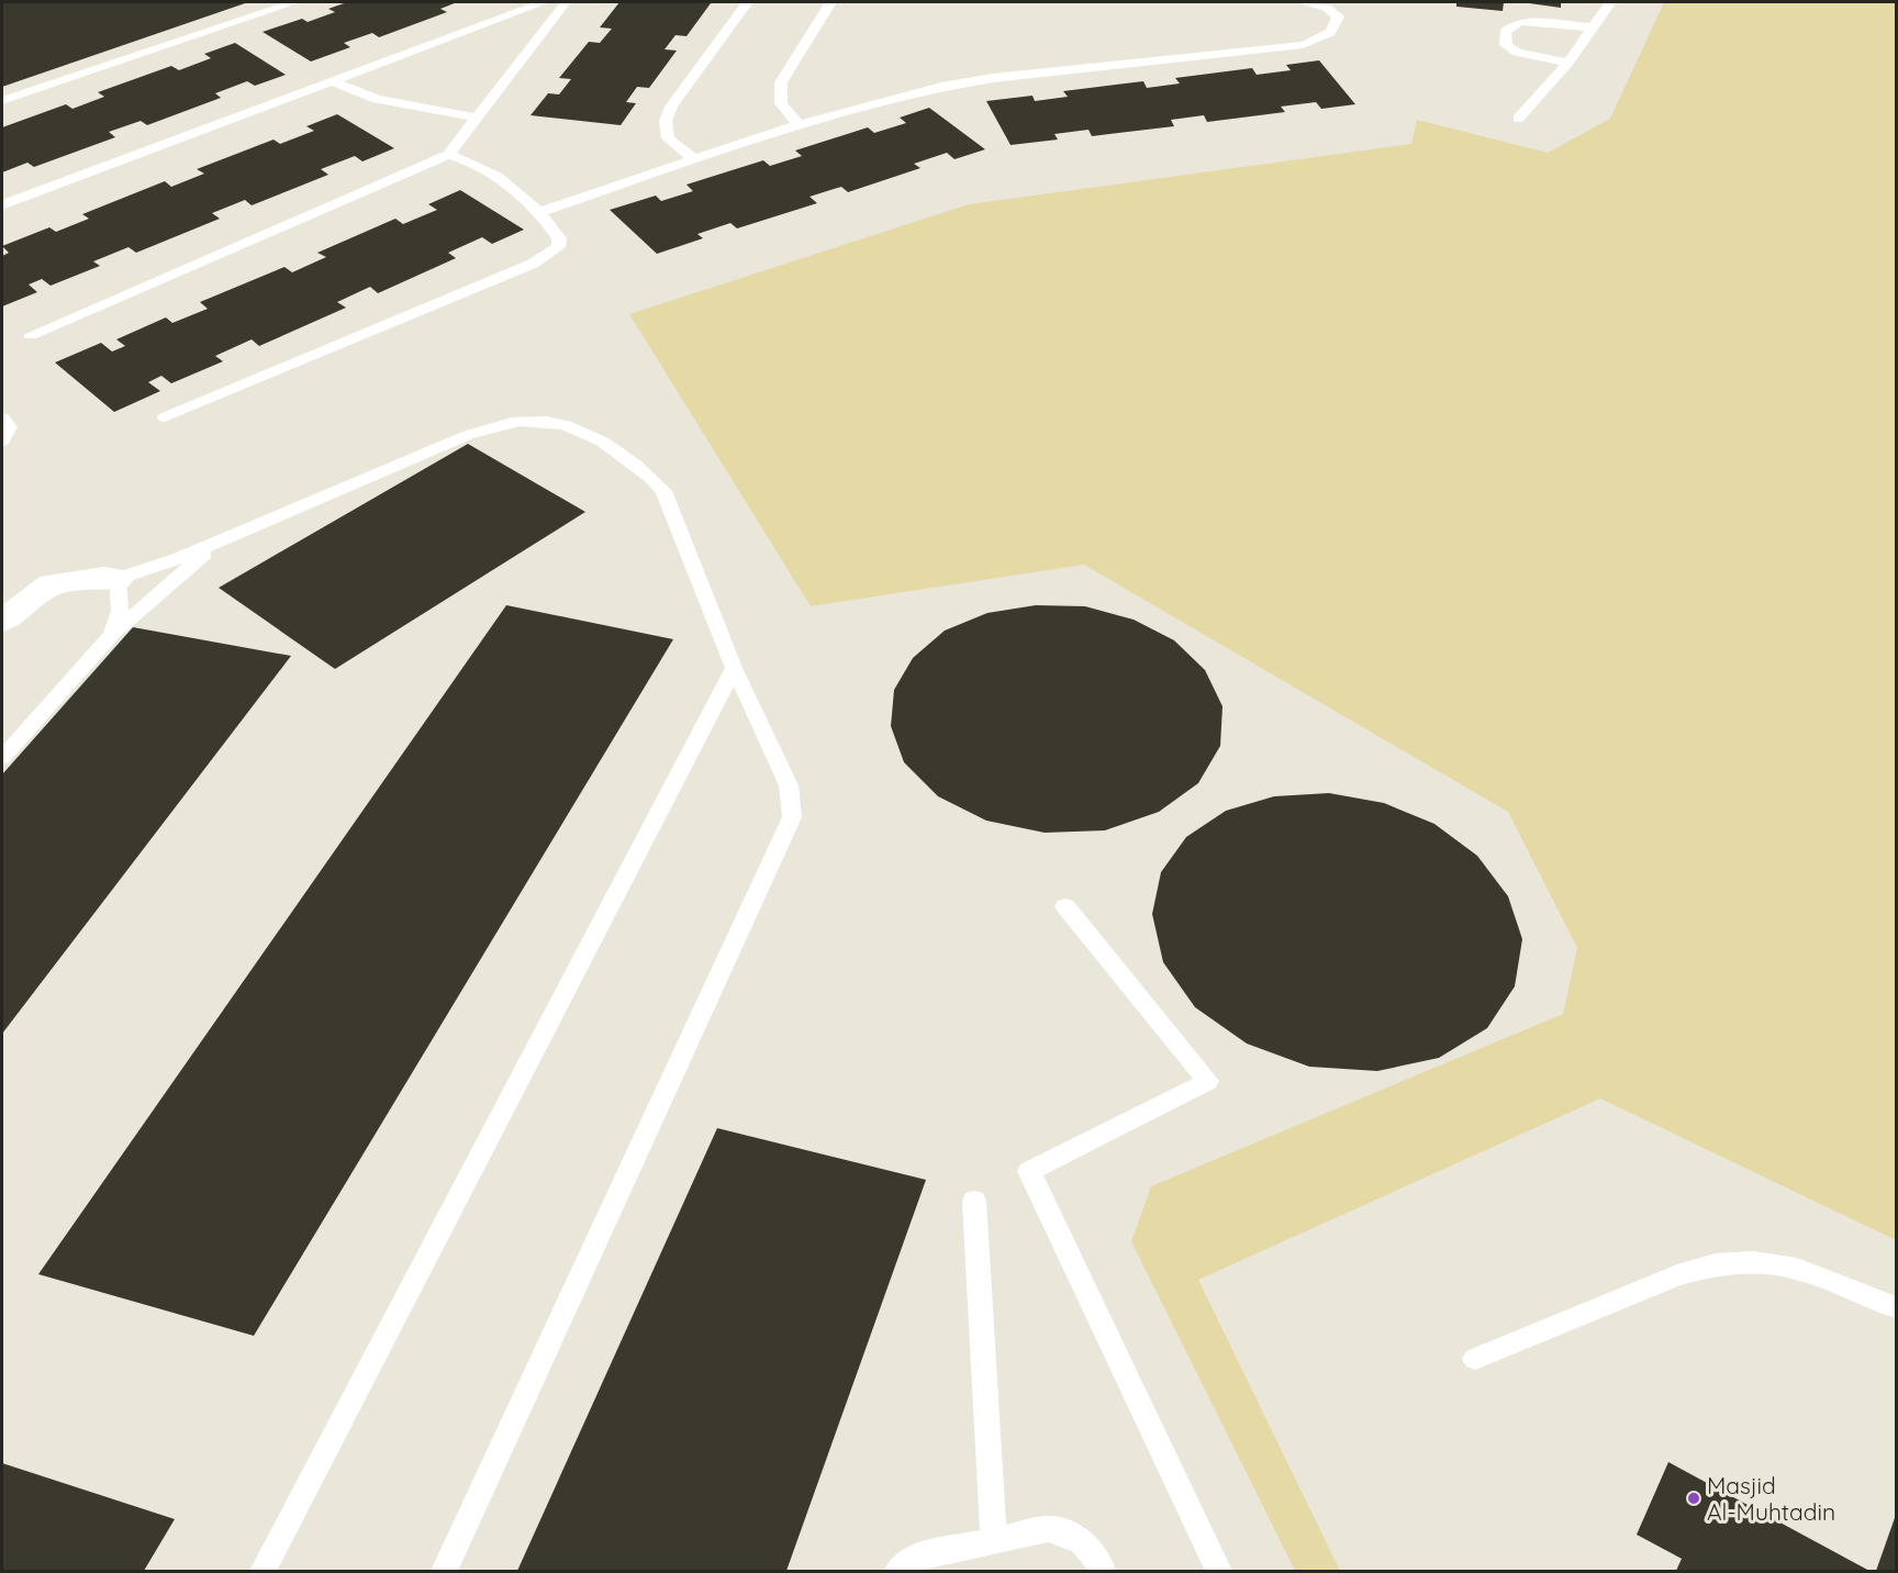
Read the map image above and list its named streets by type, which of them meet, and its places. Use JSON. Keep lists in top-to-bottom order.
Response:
{
  "places": ["Masjid Al-Muhtadin"]
}
